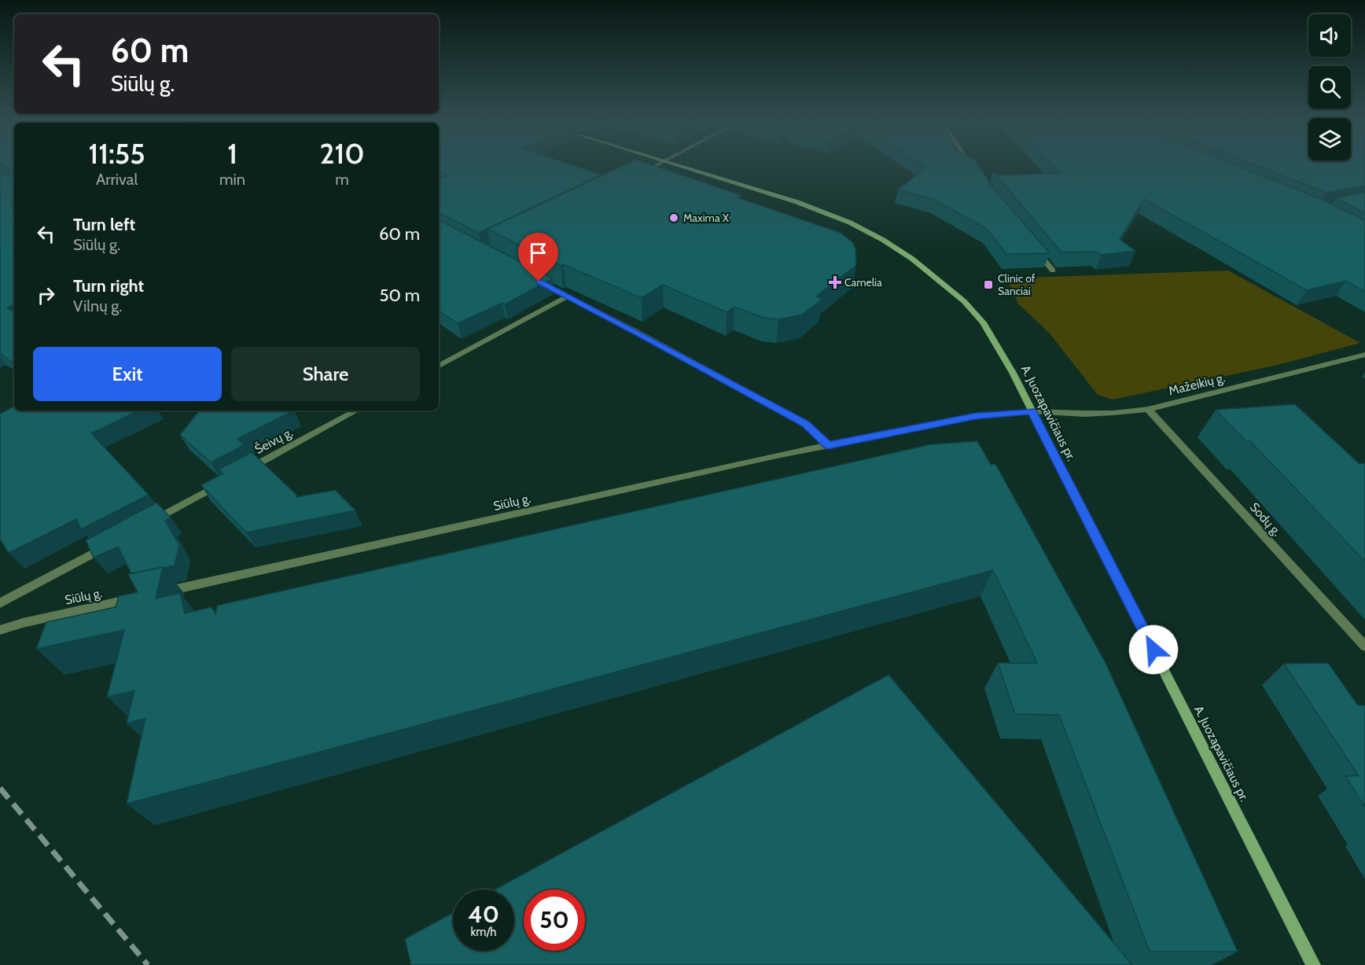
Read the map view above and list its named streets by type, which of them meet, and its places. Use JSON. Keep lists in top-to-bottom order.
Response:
{
  "streets": {
    "main road": ["A. Juozapavičiaus pr."],
    "street": [
      "Mažeikių g.",
      "Šeivų g.",
      "Siūlų g.",
      "Sodų g."
    ]
  },
  "crossings": [
    ["Mažeikių g.", "A. Juozapavičiaus pr."],
    ["Mažeikių g.", "Siūlų g."],
    ["Mažeikių g.", "Sodų g."],
    ["A. Juozapavičiaus pr.", "Siūlų g."]
  ],
  "places": {
    "other": ["Maxima X"],
    "health": ["Camelia"],
    "transit": ["Clinic of Sanciai"]
  },
  "page": {
    "turn": ["60 m", "Siūlų g."],
    "eta": [
      "11:55",
      "Arrival",
      "1",
      "min",
      "210",
      "m"
    ],
    "list": [
      {
        "name": "Turn left",
        "note": "Siūlų g.",
        "value": "60 m"
      },
      {
        "name": "Turn right",
        "note": "Vilnų g.",
        "value": "50 m"
      }
    ],
    "buttons": ["Exit", "Share"],
    "speed": "40 km/h",
    "limit": "50"
  }
}
